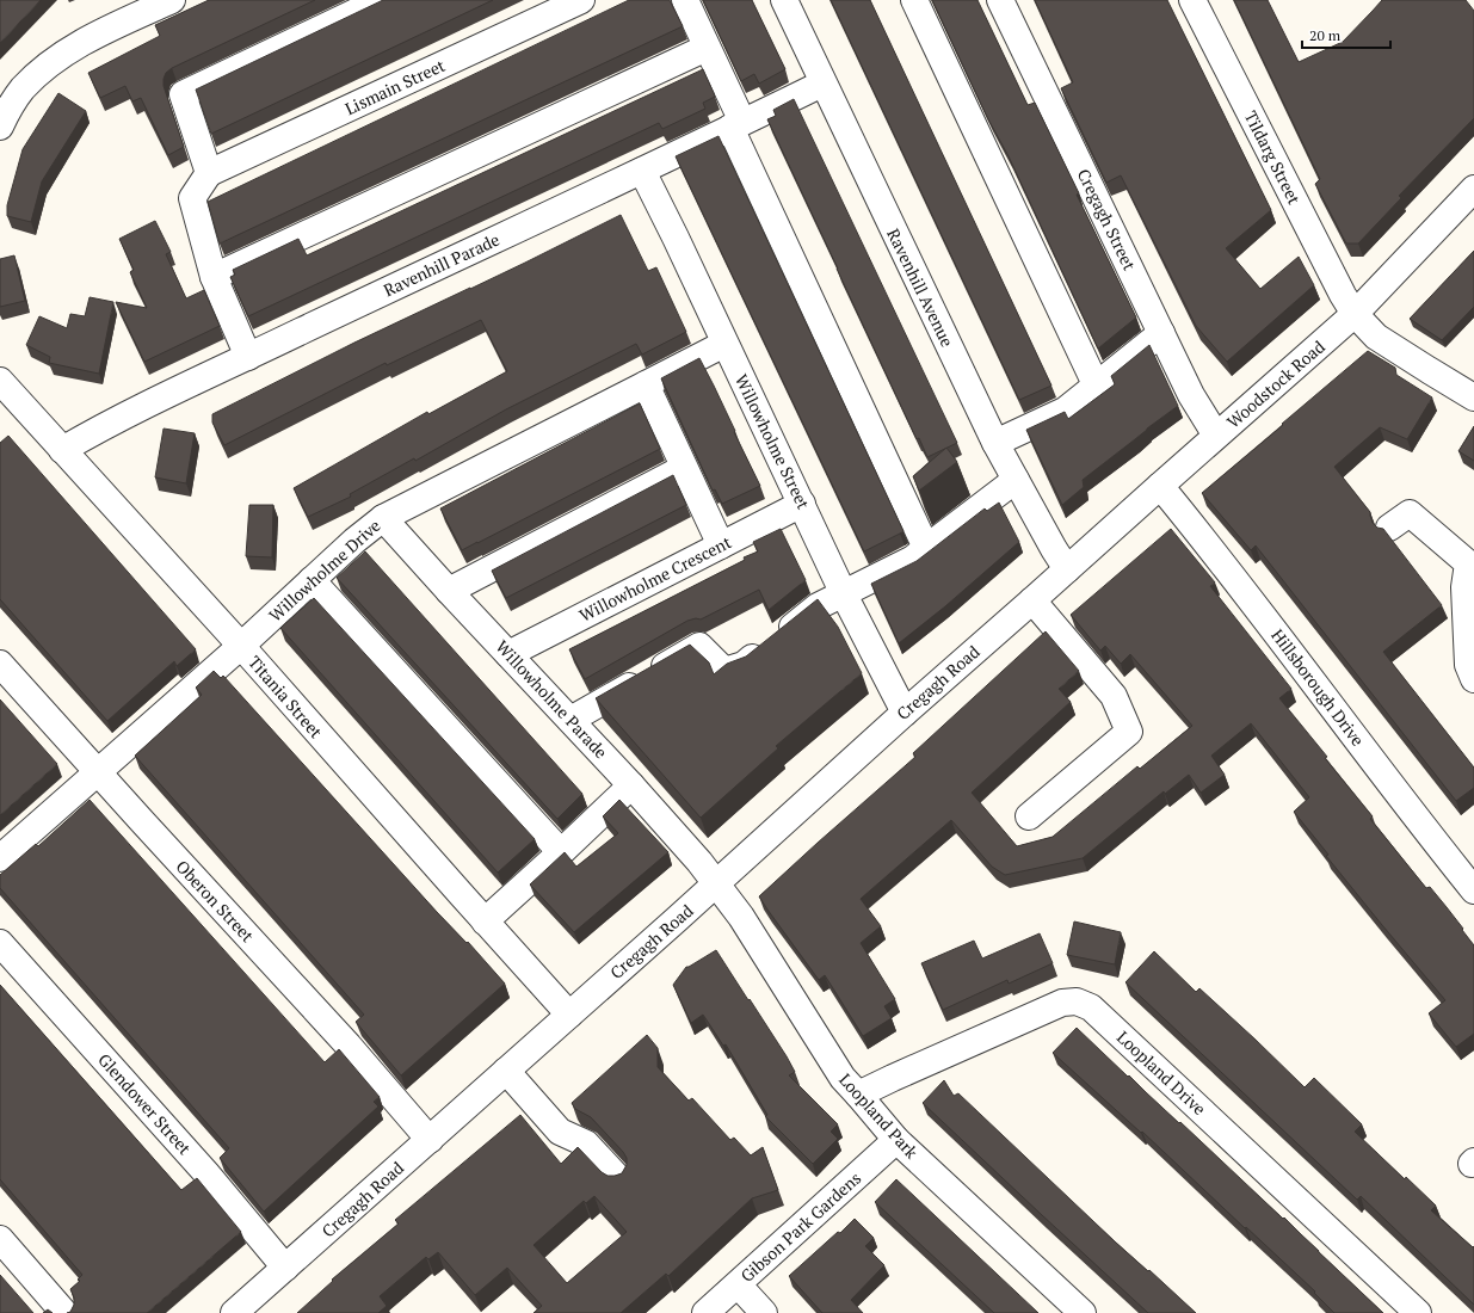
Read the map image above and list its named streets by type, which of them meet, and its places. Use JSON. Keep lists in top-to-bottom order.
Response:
{
  "streets": {
    "street": [
      "Lismain Street",
      "Tildarg Street",
      "Cregagh Street",
      "Ravenhill Parade",
      "Ravenhill Avenue",
      "Woodstock Road",
      "Willowholme Street",
      "Willowholme Drive",
      "Willowholme Crescent",
      "Cregagh Road",
      "Hillsborough Drive",
      "Titania Street",
      "Willowholme Parade",
      "Oberon Street",
      "Loopland Drive",
      "Glendower Street",
      "Loopland Park",
      "Gibson Park Gardens"
    ]
  },
  "crossings": [
    ["Tildarg Street", "Woodstock Road"],
    ["Cregagh Street", "Woodstock Road"],
    ["Ravenhill Parade", "Ravenhill Avenue"],
    ["Ravenhill Parade", "Willowholme Street"],
    ["Ravenhill Parade", "Titania Street"],
    ["Ravenhill Avenue", "Woodstock Road"],
    ["Ravenhill Avenue", "Cregagh Road"],
    ["Woodstock Road", "Cregagh Road"],
    ["Woodstock Road", "Hillsborough Drive"],
    ["Willowholme Street", "Willowholme Drive"],
    ["Willowholme Street", "Willowholme Crescent"],
    ["Willowholme Street", "Cregagh Road"],
    ["Willowholme Drive", "Titania Street"],
    ["Willowholme Drive", "Willowholme Parade"],
    ["Willowholme Drive", "Oberon Street"],
    ["Willowholme Crescent", "Willowholme Parade"],
    ["Cregagh Road", "Titania Street"],
    ["Cregagh Road", "Willowholme Parade"],
    ["Cregagh Road", "Oberon Street"],
    ["Cregagh Road", "Glendower Street"],
    ["Cregagh Road", "Loopland Park"],
    ["Willowholme Parade", "Loopland Park"],
    ["Loopland Drive", "Loopland Park"],
    ["Loopland Park", "Gibson Park Gardens"]
  ],
  "scale_bar": "20 m"
}
